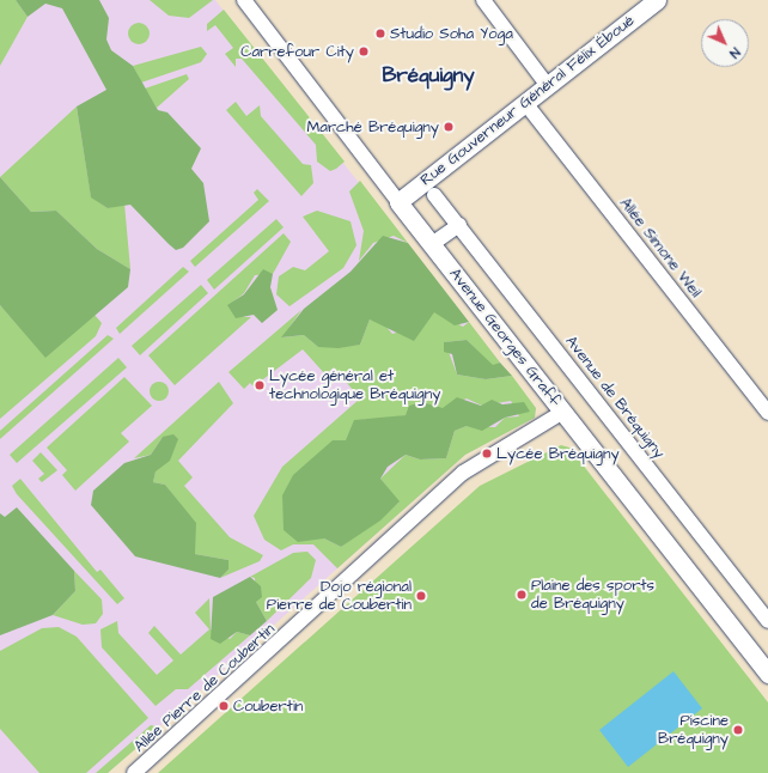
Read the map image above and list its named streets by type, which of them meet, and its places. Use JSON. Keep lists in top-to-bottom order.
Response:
{
  "streets": {
    "street": [
      "Rue Gouverneur Général Félix Éboué",
      "Allée Simone Weil",
      "Avenue Georges Graff",
      "Avenue de Bréquigny",
      "Allée Pierre de Coubertin"
    ]
  },
  "crossings": [
    ["Rue Gouverneur Général Félix Éboué", "Allée Simone Weil"],
    ["Rue Gouverneur Général Félix Éboué", "Avenue Georges Graff"],
    ["Avenue Georges Graff", "Allée Pierre de Coubertin"]
  ],
  "districts": ["Bréquigny"],
  "places": [
    "Studio Soha Yoga",
    "Carrefour City",
    "Marché Bréquigny",
    "Lycée général et technologique Bréquigny",
    "Lycée Bréquigny",
    "Plaine des sports de Bréquigny",
    "Dojo régional Pierre de Coubertin",
    "Coubertin",
    "Piscine Bréquigny"
  ],
  "north": "bottom right"
}
